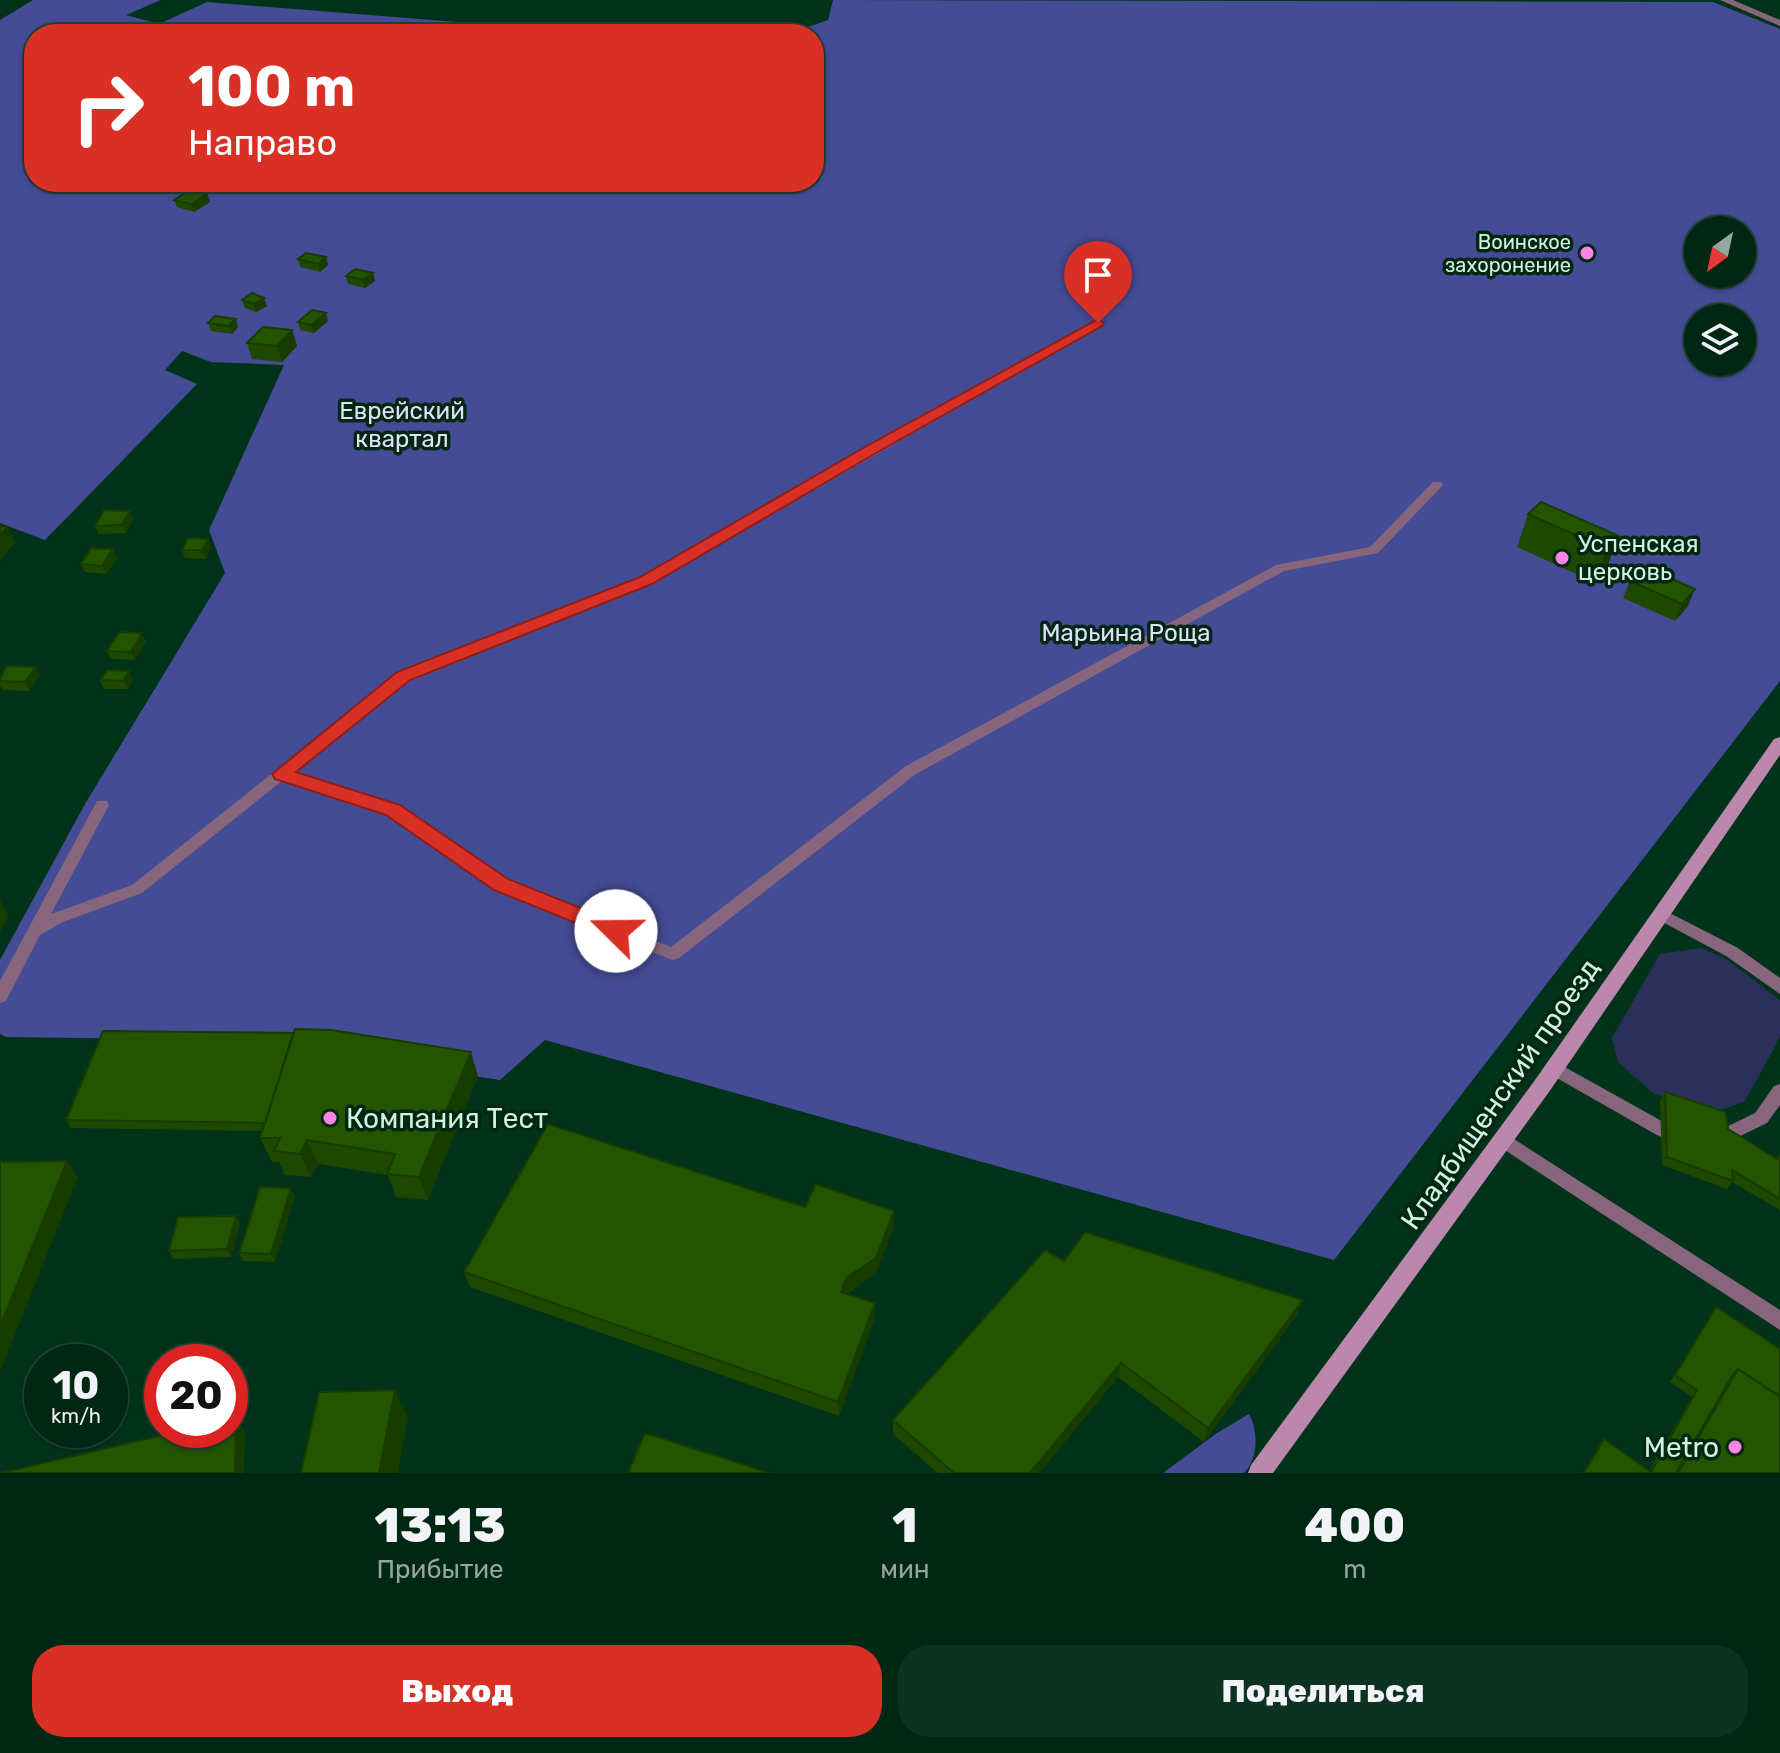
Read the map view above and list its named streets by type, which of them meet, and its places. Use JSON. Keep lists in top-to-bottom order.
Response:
{
  "streets": {
    "street": ["Кладбищенский проезд"]
  },
  "parks": ["Еврейский квартал", "Марьина Роща"],
  "places": [
    "Воинское захоронение",
    "Успенская церковь",
    "Компания Тест",
    "Metro"
  ],
  "north": "bottom left",
  "page": {
    "turn": ["100 m", "Направо"],
    "speed": "10 km/h",
    "limit": "20",
    "eta": [
      "13:13",
      "Прибытие",
      "1",
      "мин",
      "400",
      "m"
    ],
    "buttons": ["Выход", "Поделиться"]
  }
}
